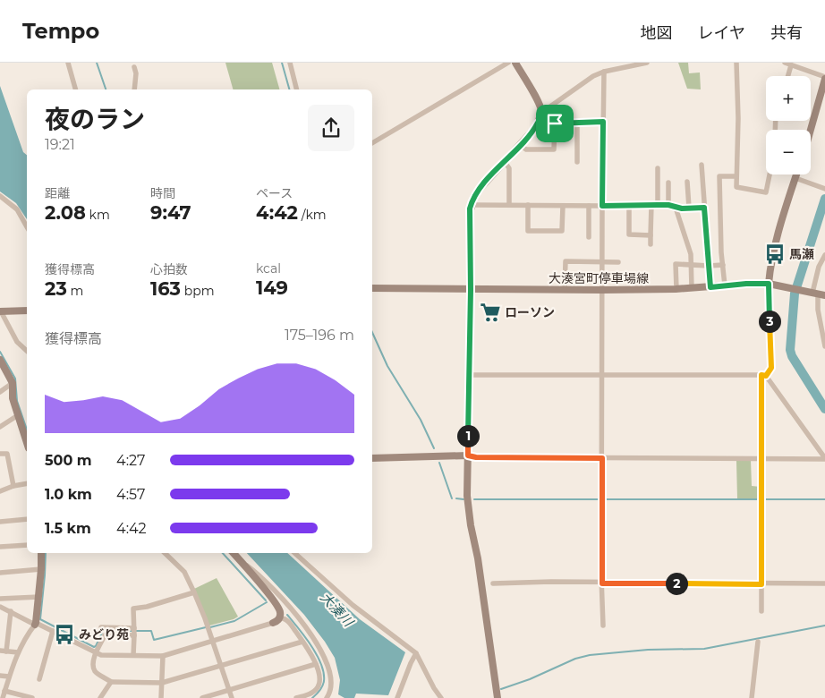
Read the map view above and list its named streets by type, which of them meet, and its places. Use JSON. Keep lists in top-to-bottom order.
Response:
{
  "streets": {
    "street": ["大湊宮町停車場線"]
  },
  "water": ["大湊川"],
  "places": {
    "bus stop": ["馬瀬", "みどり苑"],
    "supermarket": ["ローソン"]
  },
  "page": {
    "header": "Tempo",
    "nav": ["地図", "レイヤ", "共有"],
    "map_buttons": ["+", "−"],
    "heading": ["夜のラン", "19:21"],
    "stats": [
      ["距離", "2.08 km"],
      ["時間", "9:47"],
      ["ペース", "4:42 /km"],
      ["獲得標高", "23 m"],
      ["心拍数", "163 bpm"],
      ["kcal", "149"]
    ],
    "pins": ["3", "1", "2"],
    "chart": ["獲得標高", "175–196 m"],
    "list": [
      {
        "name": "500 m",
        "note": "4:27"
      },
      {
        "name": "1.0 km",
        "note": "4:57"
      },
      {
        "name": "1.5 km",
        "note": "4:42"
      }
    ]
  }
}
